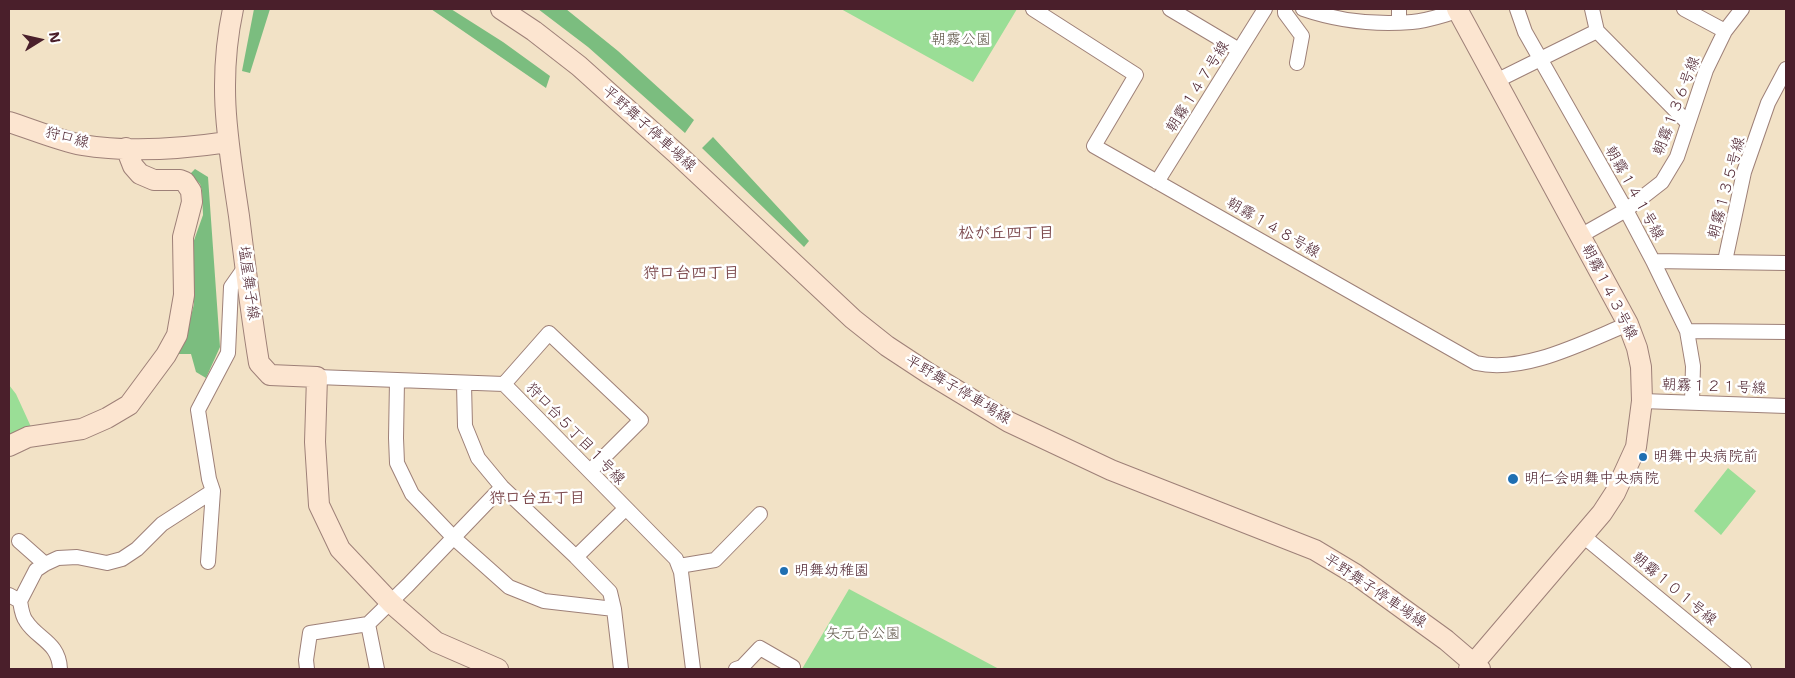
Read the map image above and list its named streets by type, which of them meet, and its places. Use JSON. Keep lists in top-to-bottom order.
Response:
{
  "streets": {
    "main road": [
      "平野舞子停車場線",
      "狩口線",
      "塩屋舞子線",
      "朝霧１４３号線"
    ],
    "street": [
      "朝霧１４７号線",
      "朝霧１３６号線",
      "朝霧１３５号線",
      "朝霧１４１号線",
      "朝霧１４８号線",
      "朝霧１２１号線",
      "狩口台５丁目１号線",
      "朝霧１０１号線"
    ]
  },
  "crossings": [
    ["朝霧１４７号線", "朝霧１４８号線"],
    ["朝霧１３６号線", "朝霧１４１号線"],
    ["朝霧１３６号線", "朝霧１４３号線"],
    ["平野舞子停車場線", "朝霧１４３号線"],
    ["朝霧１４１号線", "朝霧１２１号線"],
    ["朝霧１４８号線", "朝霧１４３号線"],
    ["塩屋舞子線", "狩口台５丁目１号線"],
    ["朝霧１４３号線", "朝霧１２１号線"],
    ["朝霧１４３号線", "朝霧１０１号線"]
  ],
  "districts": ["松が丘四丁目", "狩口台四丁目", "狩口台五丁目"],
  "parks": ["朝霧公園", "矢元台公園"],
  "places": ["明舞中央病院前", "明仁会明舞中央病院", "明舞幼稚園"],
  "north": "right"
}
